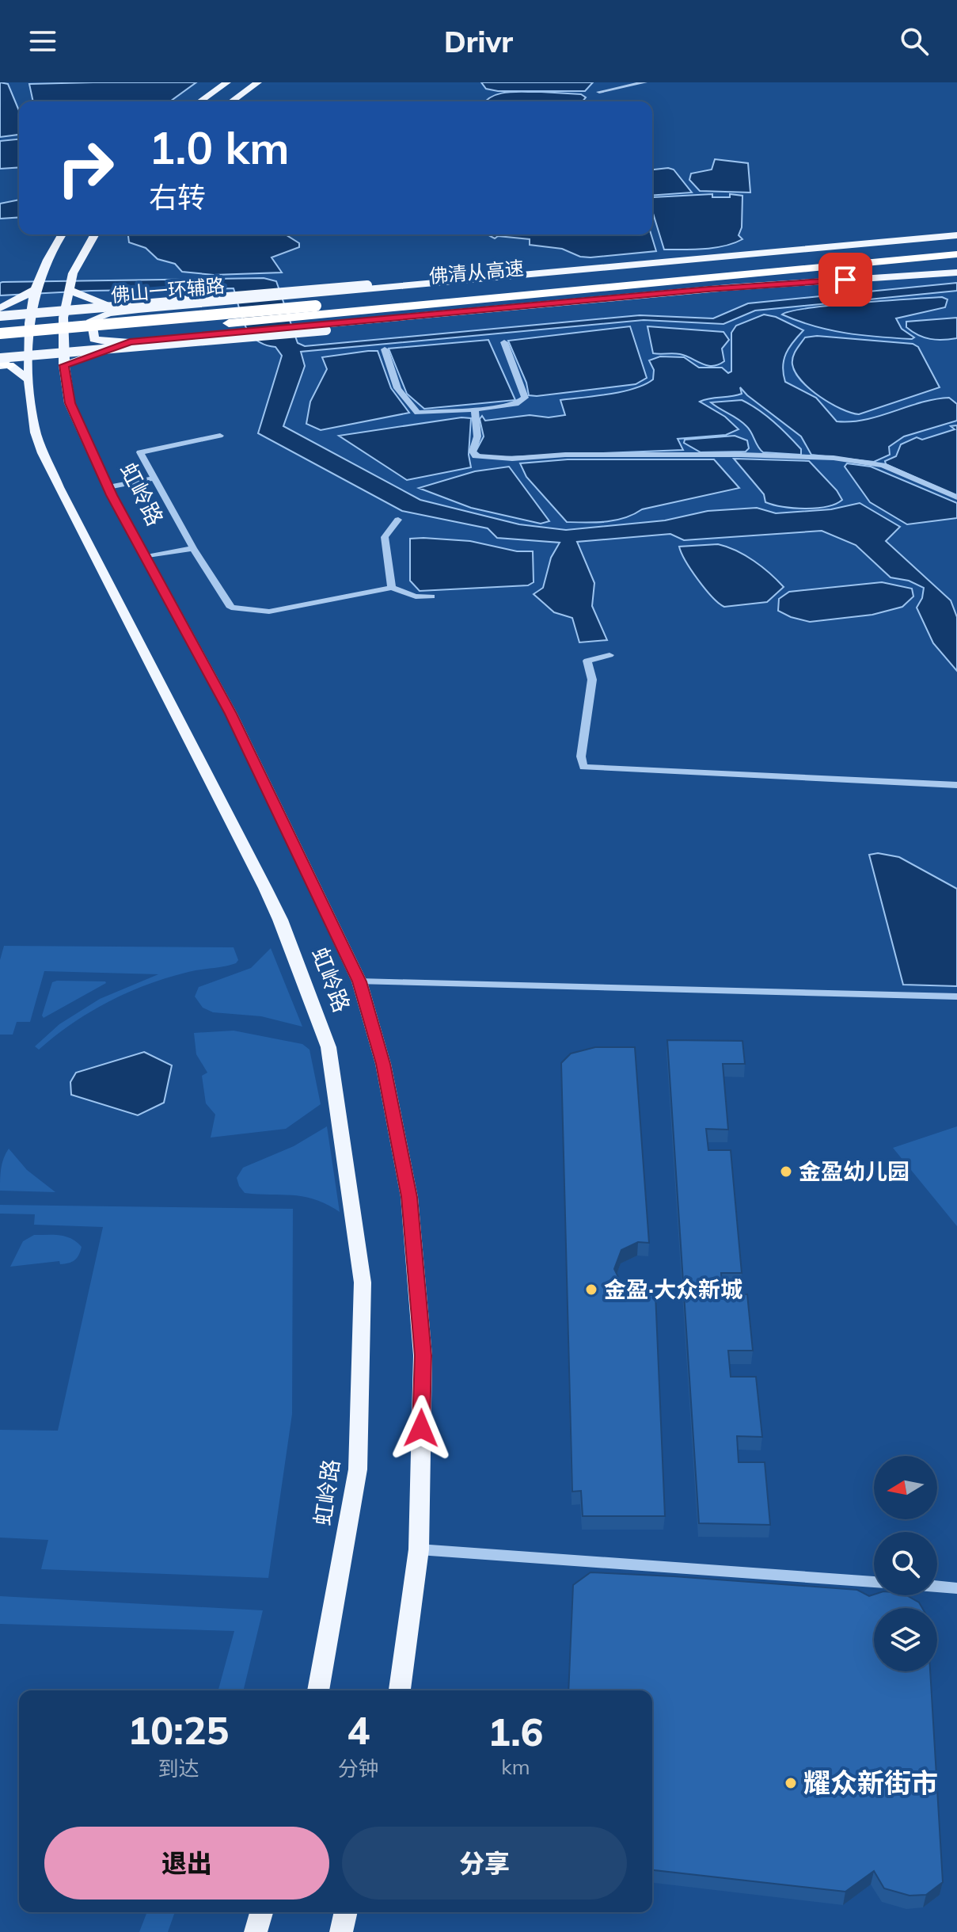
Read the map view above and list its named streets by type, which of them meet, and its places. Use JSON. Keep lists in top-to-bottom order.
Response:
{
  "streets": {
    "highway": ["佛清从高速"],
    "main road": ["佛山一环辅路", "虹岭路"]
  },
  "places": ["金盈幼儿园", "金盈·大众新城", "耀众新街市"],
  "north": "left",
  "page": {
    "header": "Drivr",
    "turn": ["1.0 km", "右转"],
    "eta": [
      "10:25",
      "到达",
      "4",
      "分钟",
      "1.6",
      "km"
    ],
    "buttons": ["退出", "分享"]
  }
}
